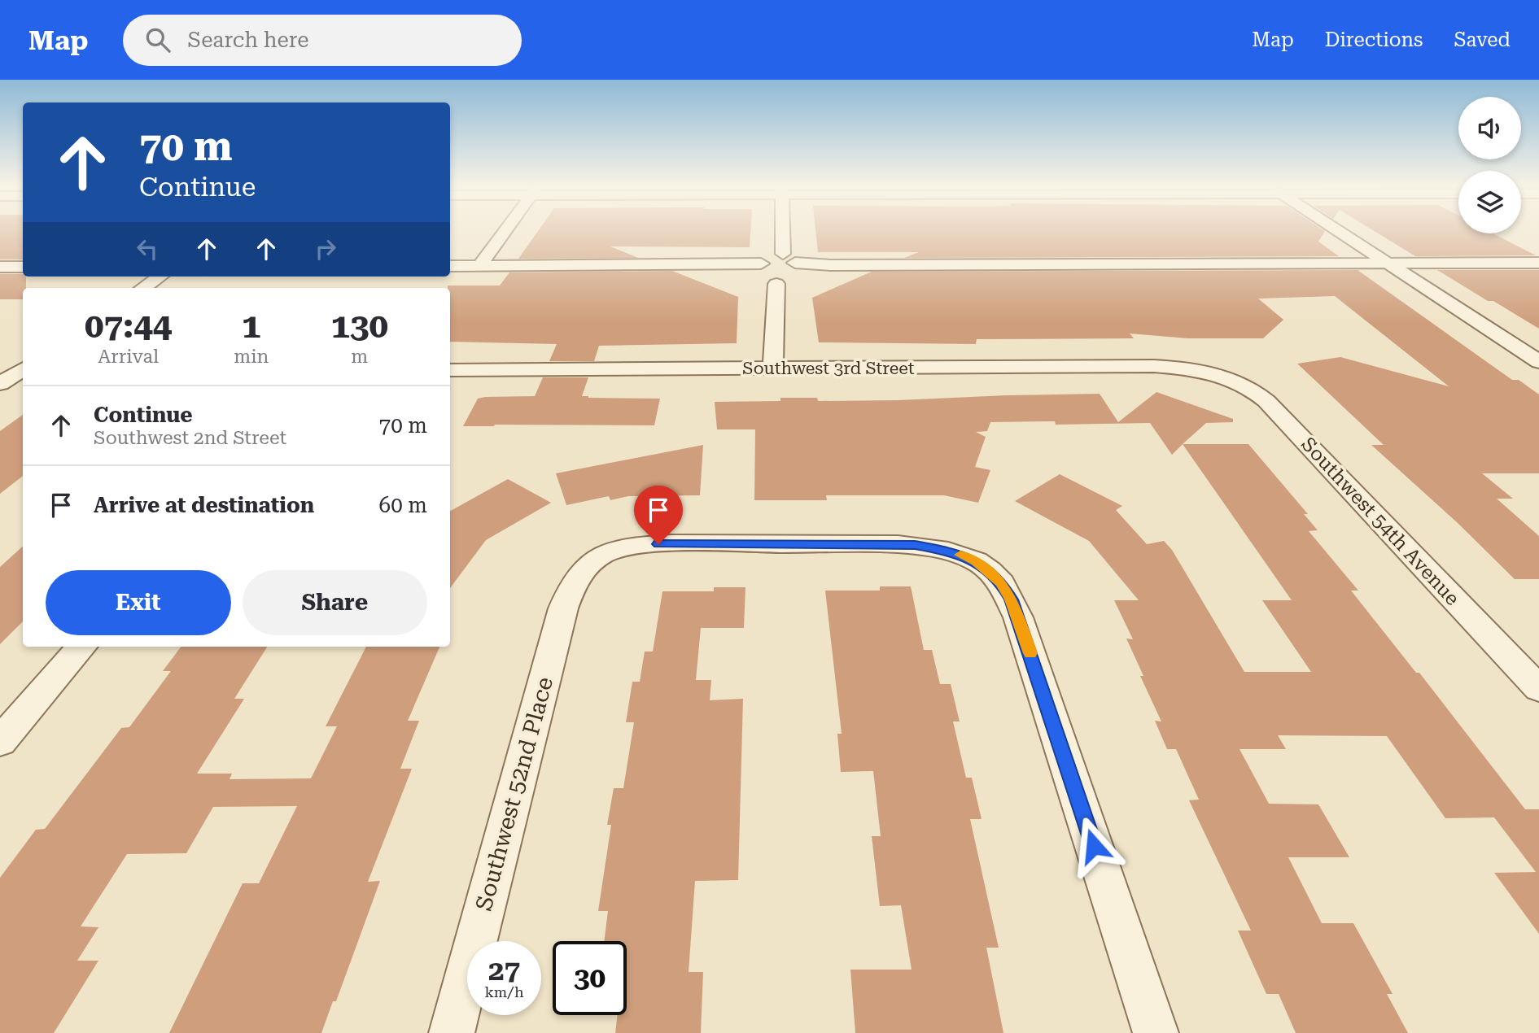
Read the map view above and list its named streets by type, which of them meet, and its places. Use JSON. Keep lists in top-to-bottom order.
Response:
{
  "streets": {
    "street": ["Southwest 3rd Street", "Southwest 54th Avenue", "Southwest 52nd Place"]
  },
  "crossings": [
    ["Southwest 3rd Street", "Southwest 54th Avenue"]
  ],
  "page": {
    "header": "Map",
    "search": "Search here",
    "nav": ["Map", "Directions", "Saved"],
    "turn": ["70 m", "Continue"],
    "eta": [
      "07:44",
      "Arrival",
      "1",
      "min",
      "130",
      "m"
    ],
    "list": [
      {
        "name": "Continue",
        "note": "Southwest 2nd Street",
        "value": "70 m"
      },
      {
        "name": "Arrive at destination",
        "value": "60 m"
      }
    ],
    "buttons": ["Exit", "Share"],
    "speed": "27 km/h",
    "limit": "30"
  }
}
